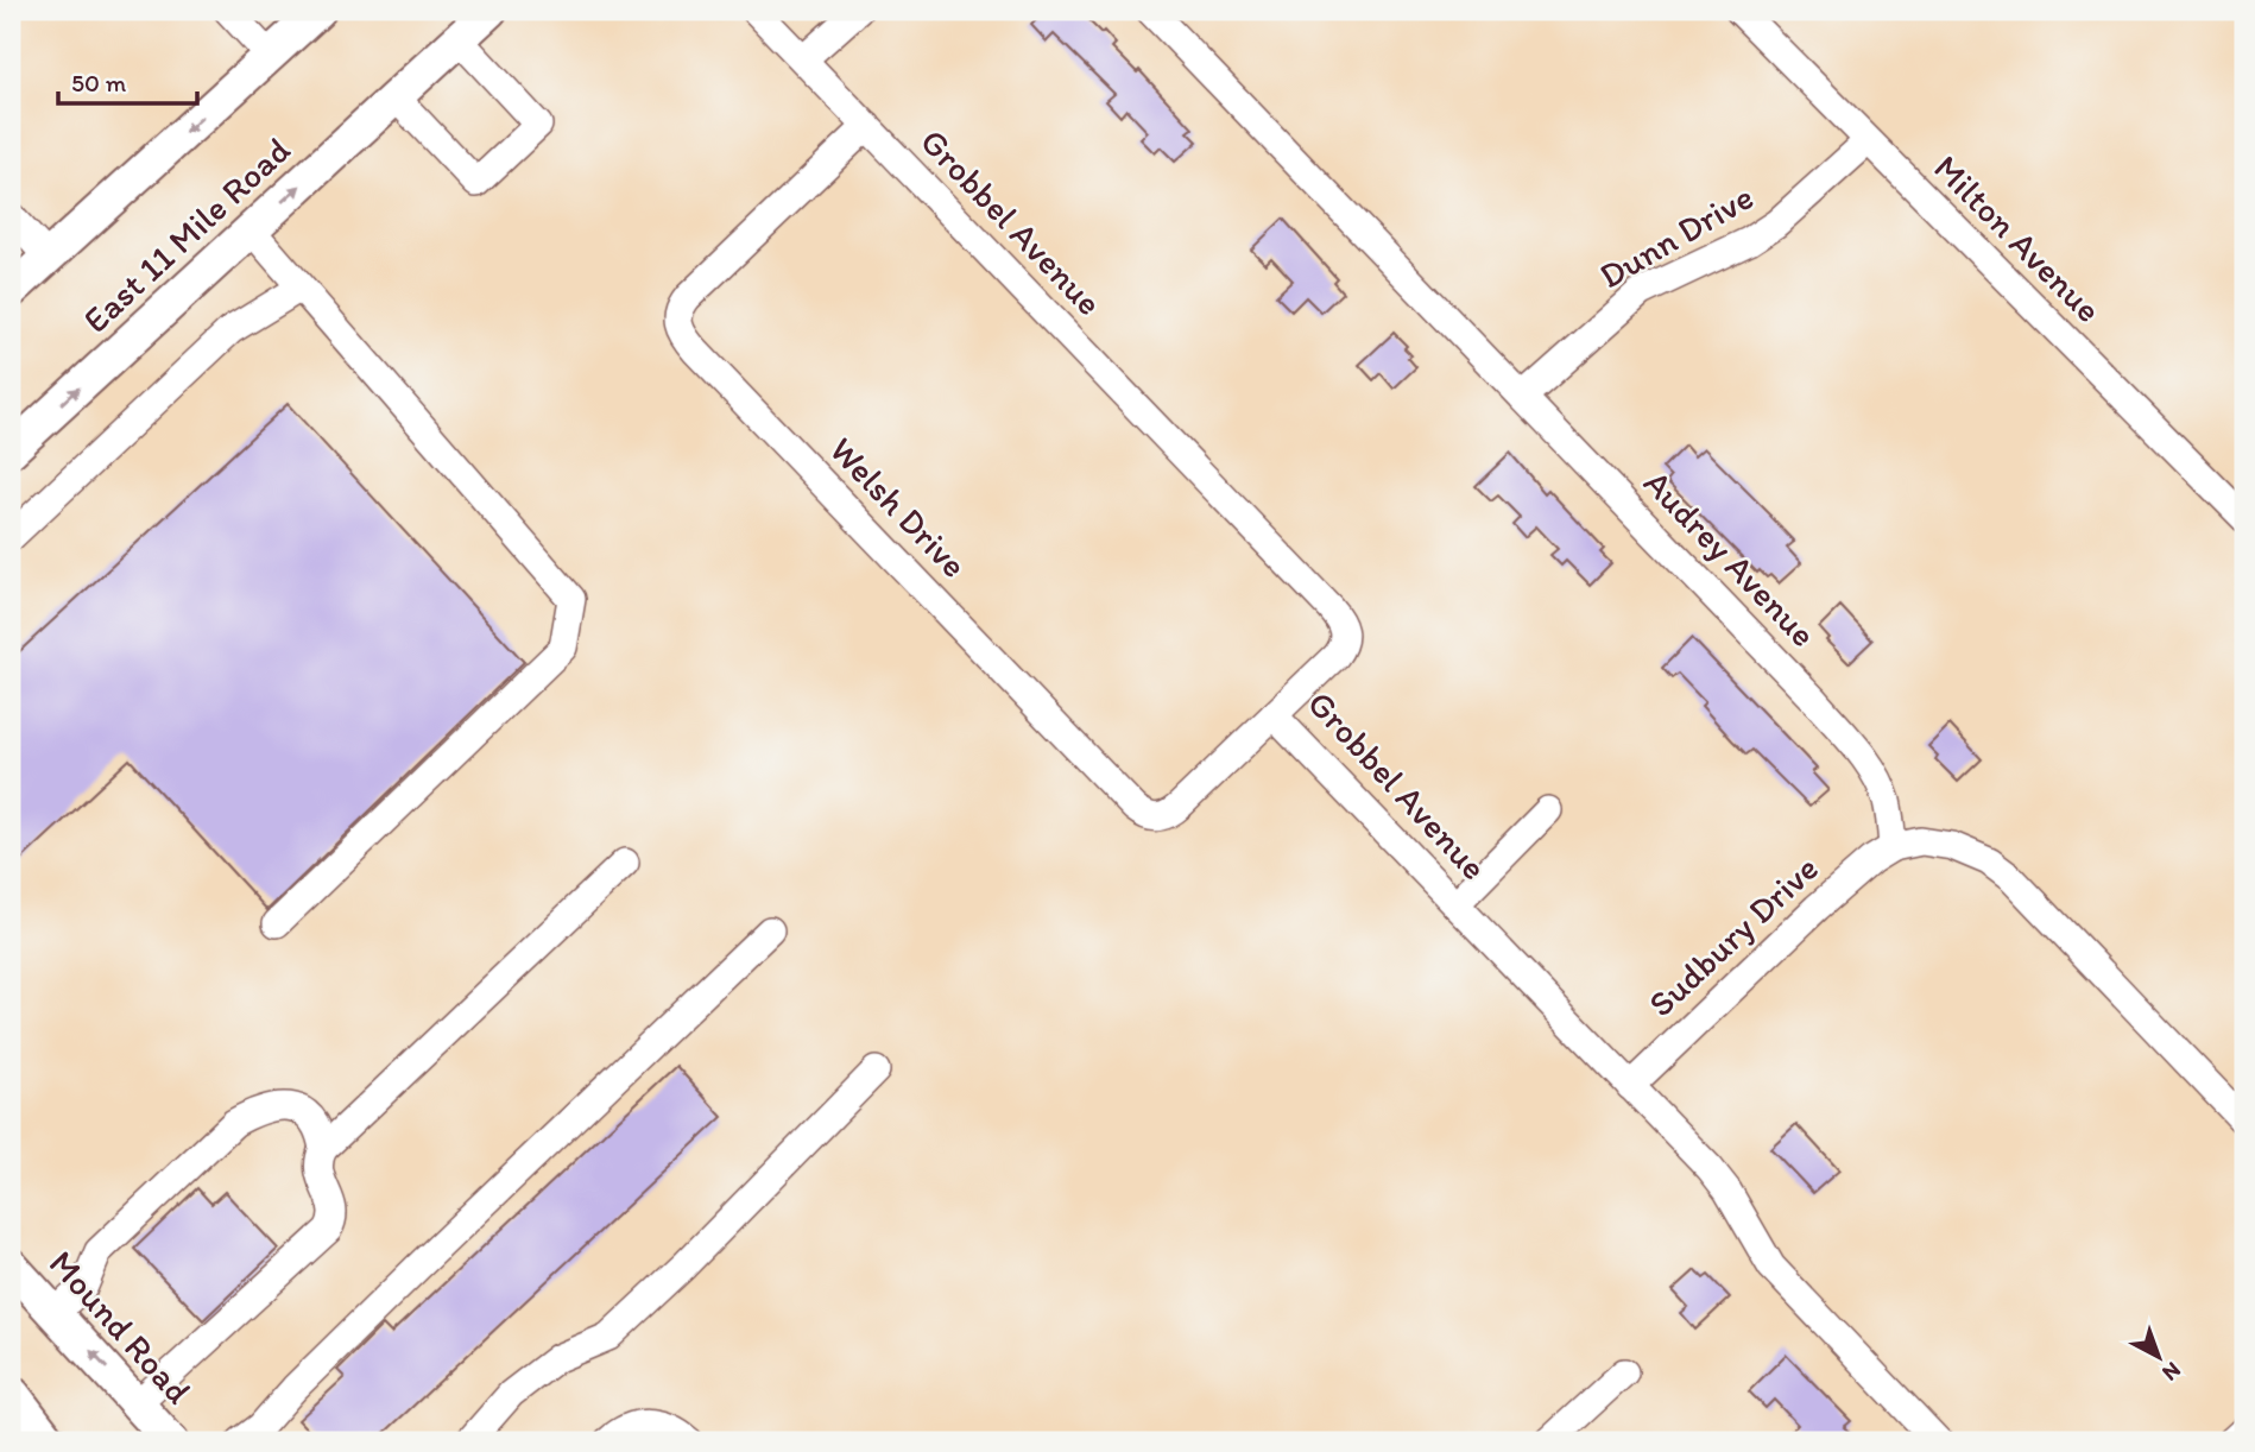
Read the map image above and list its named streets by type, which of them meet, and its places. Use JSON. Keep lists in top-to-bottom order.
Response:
{
  "streets": {
    "main road": ["East 11 Mile Road", "Mound Road"],
    "street": [
      "Grobbel Avenue",
      "Dunn Drive",
      "Milton Avenue",
      "Welsh Drive",
      "Audrey Avenue",
      "Sudbury Drive"
    ]
  },
  "crossings": [
    ["Grobbel Avenue", "Welsh Drive"],
    ["Grobbel Avenue", "Sudbury Drive"],
    ["Dunn Drive", "Milton Avenue"],
    ["Dunn Drive", "Audrey Avenue"],
    ["Audrey Avenue", "Sudbury Drive"]
  ],
  "one_way": ["Mound Road"],
  "scale_bar": "50 m",
  "north": "bottom right"
}
